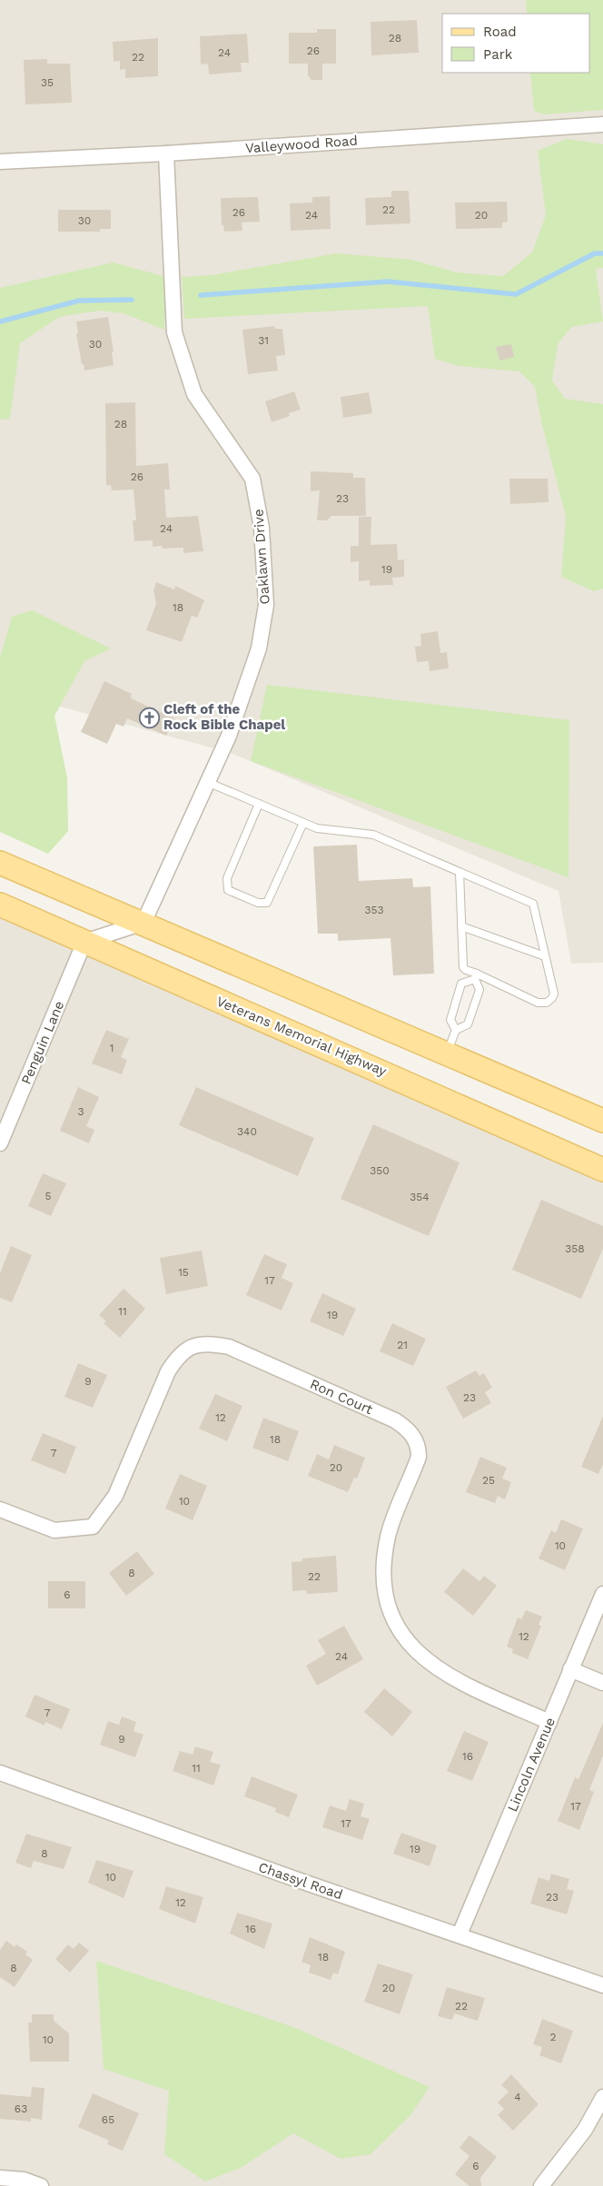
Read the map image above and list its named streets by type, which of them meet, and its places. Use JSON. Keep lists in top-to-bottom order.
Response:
{
  "streets": {
    "main road": ["Veterans Memorial Highway"],
    "street": [
      "Valleywood Road",
      "Oaklawn Drive",
      "Penguin Lane",
      "Ron Court",
      "Lincoln Avenue",
      "Chassyl Road"
    ]
  },
  "crossings": [
    ["Valleywood Road", "Oaklawn Drive"],
    ["Veterans Memorial Highway", "Penguin Lane"],
    ["Ron Court", "Lincoln Avenue"],
    ["Lincoln Avenue", "Chassyl Road"]
  ],
  "places": {
    "church": ["Cleft of the Rock Bible Chapel"]
  },
  "house_numbers": [
    "28",
    "26",
    "24",
    "22",
    "35",
    "22",
    "26",
    "24",
    "20",
    "30",
    "31",
    "30",
    "28",
    "26",
    "23",
    "24",
    "19",
    "18",
    "353",
    "1",
    "3",
    "340",
    "350",
    "5",
    "354",
    "358",
    "15",
    "17",
    "11",
    "19",
    "21",
    "9",
    "23",
    "12",
    "18",
    "7",
    "20",
    "25",
    "10",
    "10",
    "8",
    "22",
    "6",
    "12",
    "24",
    "7",
    "9",
    "16",
    "11",
    "17",
    "17",
    "19",
    "8",
    "10",
    "23",
    "12",
    "16",
    "18",
    "8",
    "20",
    "22",
    "2",
    "10",
    "4",
    "63",
    "65",
    "6"
  ],
  "legend": ["Road", "Park"]
}
